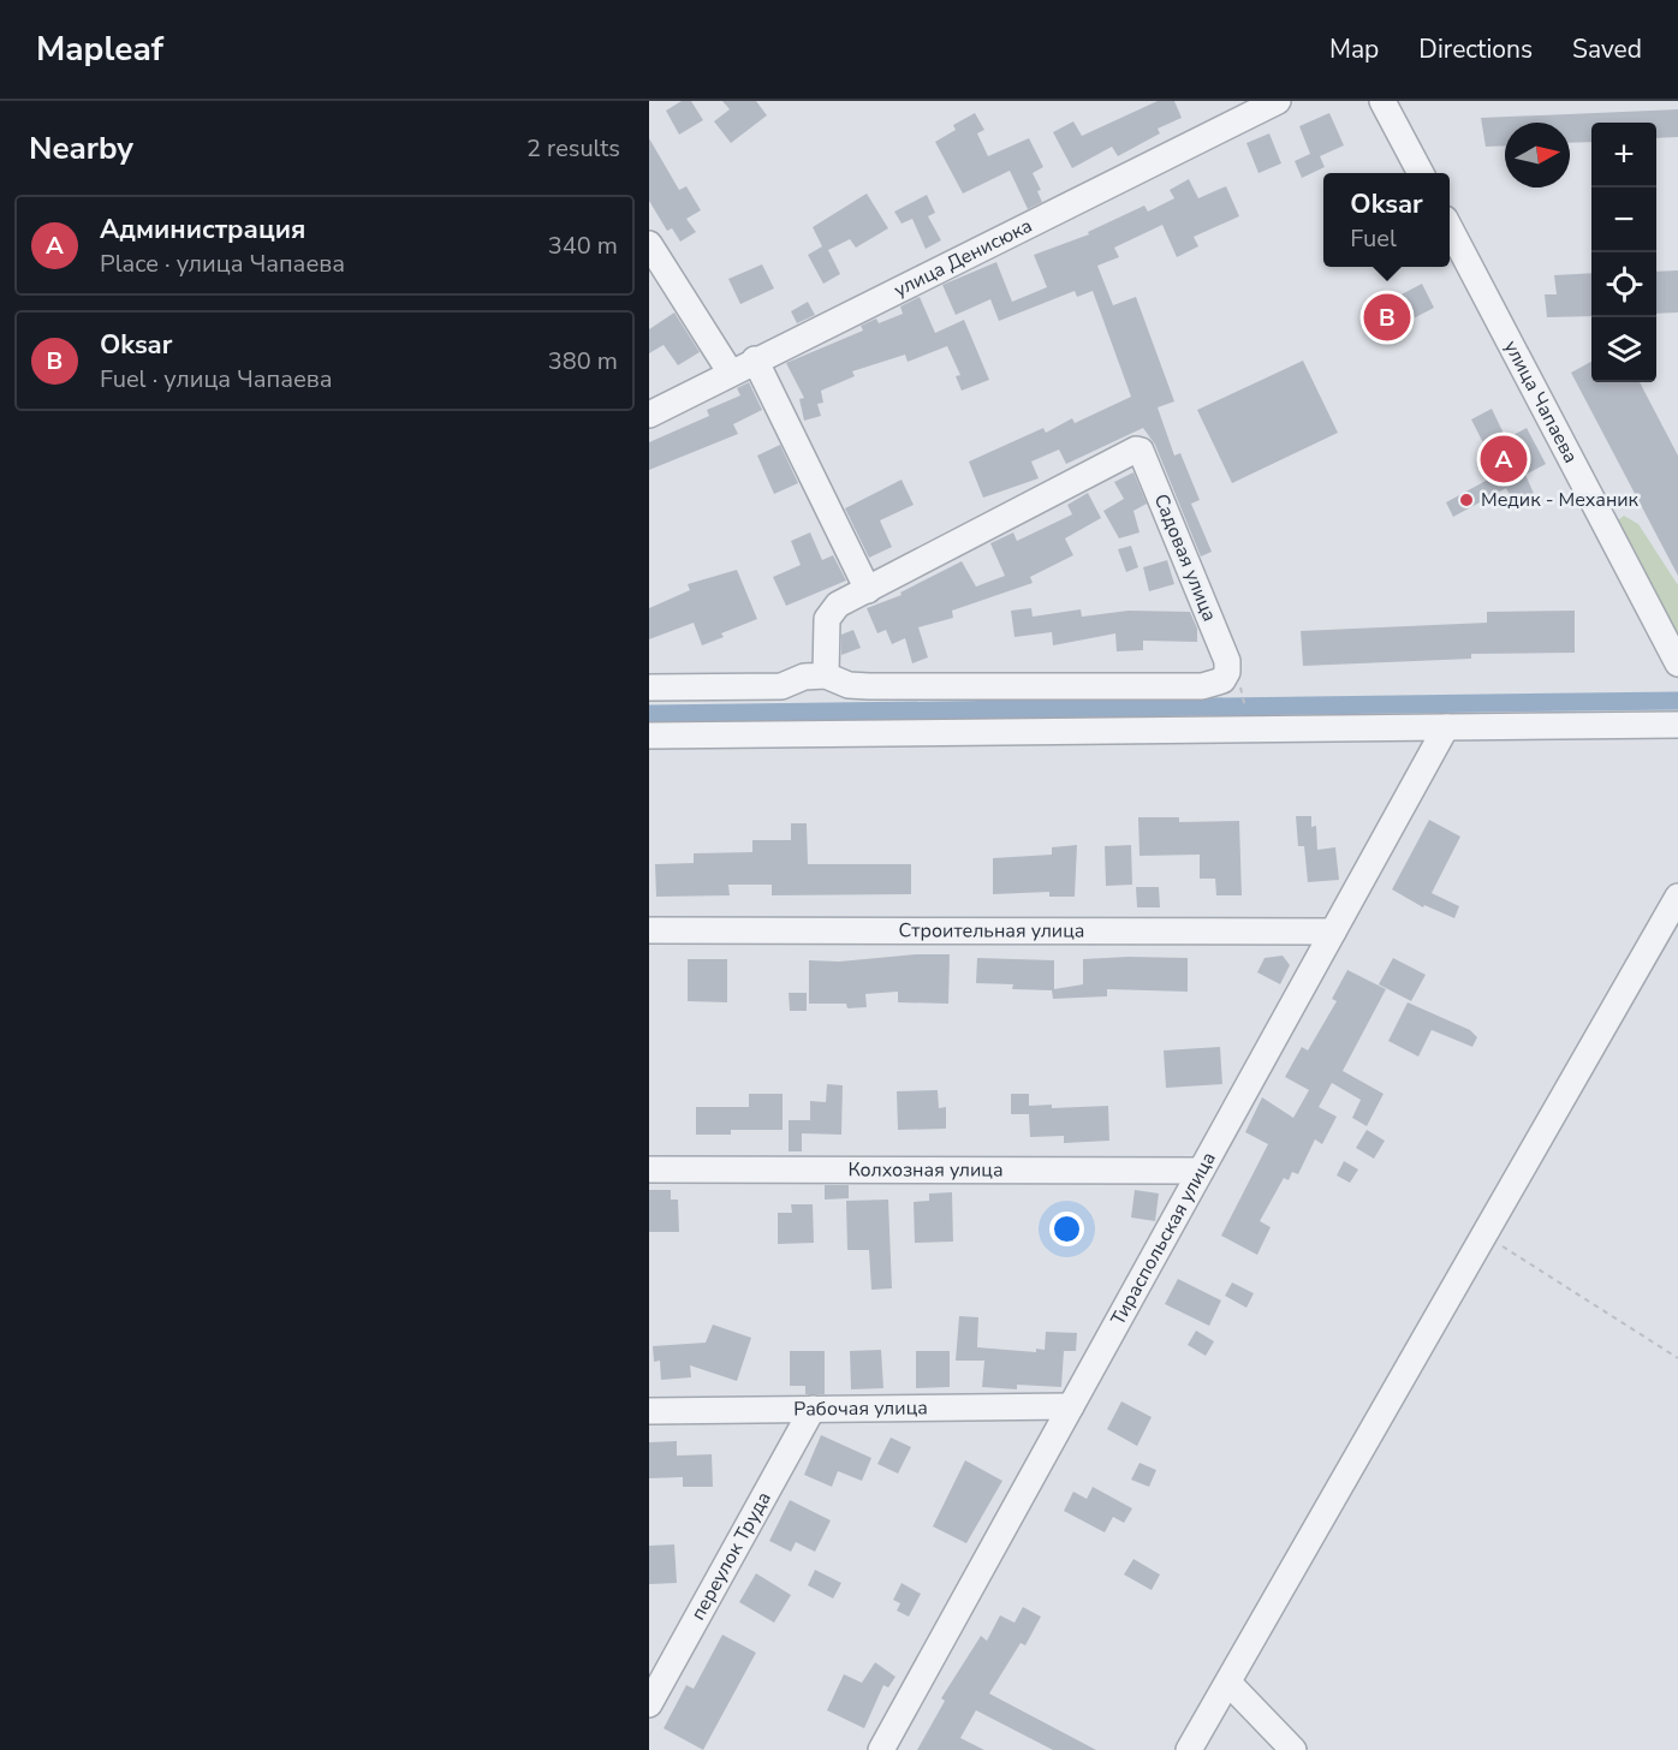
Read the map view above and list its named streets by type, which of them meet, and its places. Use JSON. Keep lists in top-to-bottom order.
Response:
{
  "streets": {
    "street": [
      "улица Денисюка",
      "улица Чапаева",
      "Садовая улица",
      "Строительная улица",
      "Колхозная улица",
      "Тираспольская улица",
      "Рабочая улица",
      "переулок Труда"
    ]
  },
  "crossings": [
    ["Строительная улица", "Тираспольская улица"],
    ["Колхозная улица", "Тираспольская улица"],
    ["Тираспольская улица", "Рабочая улица"],
    ["Рабочая улица", "переулок Труда"]
  ],
  "places": ["Медик - Механик"],
  "north": "right",
  "page": {
    "header": "Mapleaf",
    "nav": ["Map", "Directions", "Saved"],
    "heading": ["Nearby", "2 results"],
    "map_buttons": ["+", "−"],
    "popup": ["Oksar", "Fuel"],
    "list": [
      {
        "mark": "A",
        "name": "Администрация",
        "note": "Place · улица Чапаева",
        "value": "340 m"
      },
      {
        "mark": "B",
        "name": "Oksar",
        "note": "Fuel · улица Чапаева",
        "value": "380 m"
      }
    ],
    "pins": ["B", "A"]
  }
}
